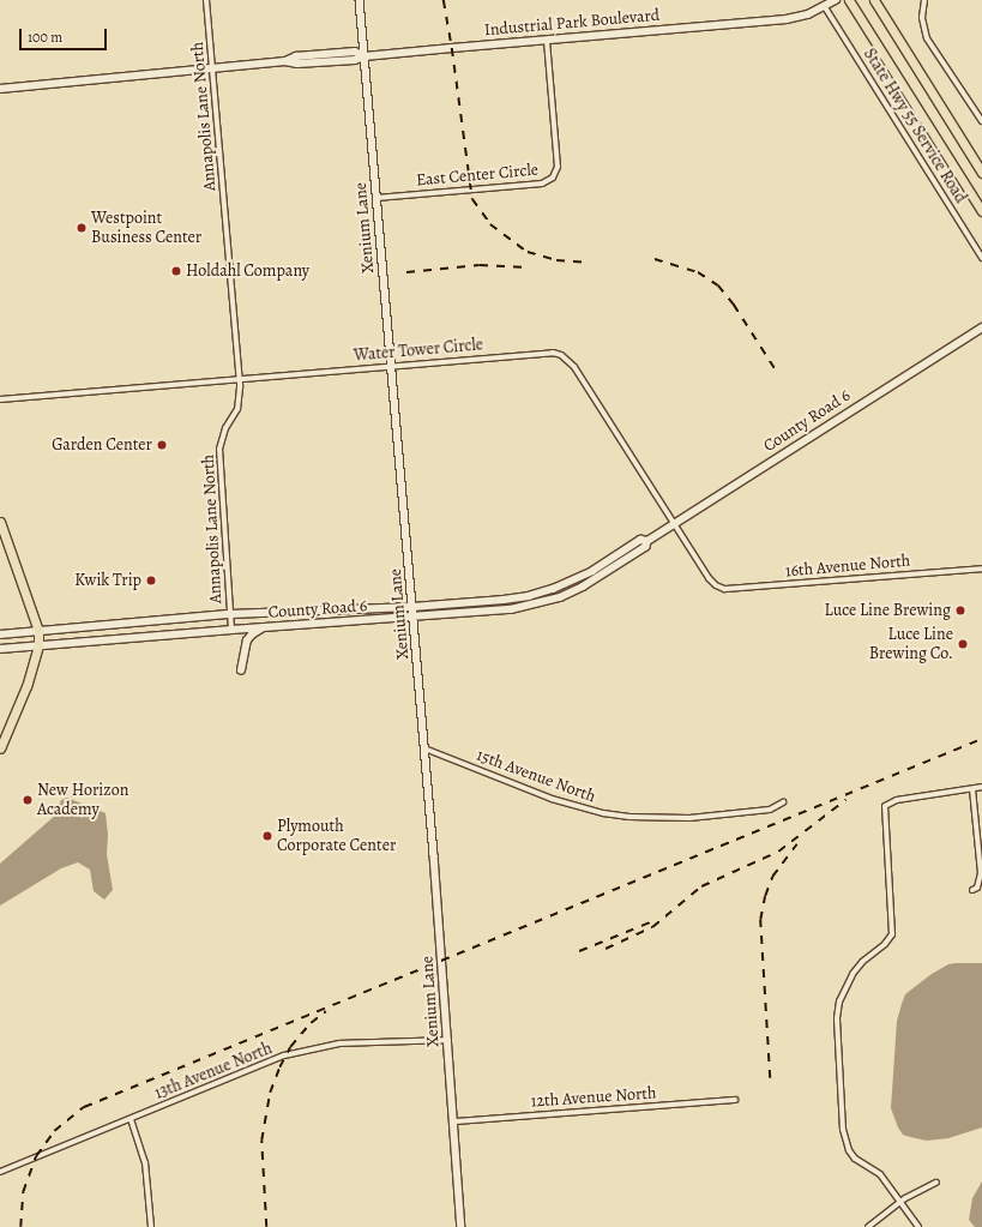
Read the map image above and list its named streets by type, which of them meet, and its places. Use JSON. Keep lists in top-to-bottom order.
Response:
{
  "streets": {
    "main road": ["Industrial Park Boulevard", "Xenium Lane", "County Road 6"],
    "street": [
      "Annapolis Lane North",
      "State Hwy 55 Service Road",
      "East Center Circle",
      "Water Tower Circle",
      "16th Avenue North",
      "15th Avenue North",
      "13th Avenue North",
      "12th Avenue North"
    ]
  },
  "crossings": [
    ["Industrial Park Boulevard", "Annapolis Lane North"],
    ["Industrial Park Boulevard", "State Hwy 55 Service Road"],
    ["Industrial Park Boulevard", "East Center Circle"],
    ["Industrial Park Boulevard", "Xenium Lane"],
    ["Annapolis Lane North", "Water Tower Circle"],
    ["Annapolis Lane North", "County Road 6"],
    ["East Center Circle", "Xenium Lane"],
    ["Xenium Lane", "Water Tower Circle"],
    ["Xenium Lane", "County Road 6"],
    ["Xenium Lane", "15th Avenue North"],
    ["Xenium Lane", "13th Avenue North"],
    ["Xenium Lane", "12th Avenue North"],
    ["Water Tower Circle", "County Road 6"],
    ["Water Tower Circle", "16th Avenue North"]
  ],
  "places": [
    "Westpoint Business Center",
    "Holdahl Company",
    "Garden Center",
    "Kwik Trip",
    "Luce Line Brewing",
    "Luce Line Brewing Co.",
    "New Horizon Academy",
    "Plymouth Corporate Center"
  ],
  "scale_bar": "100 m"
}
